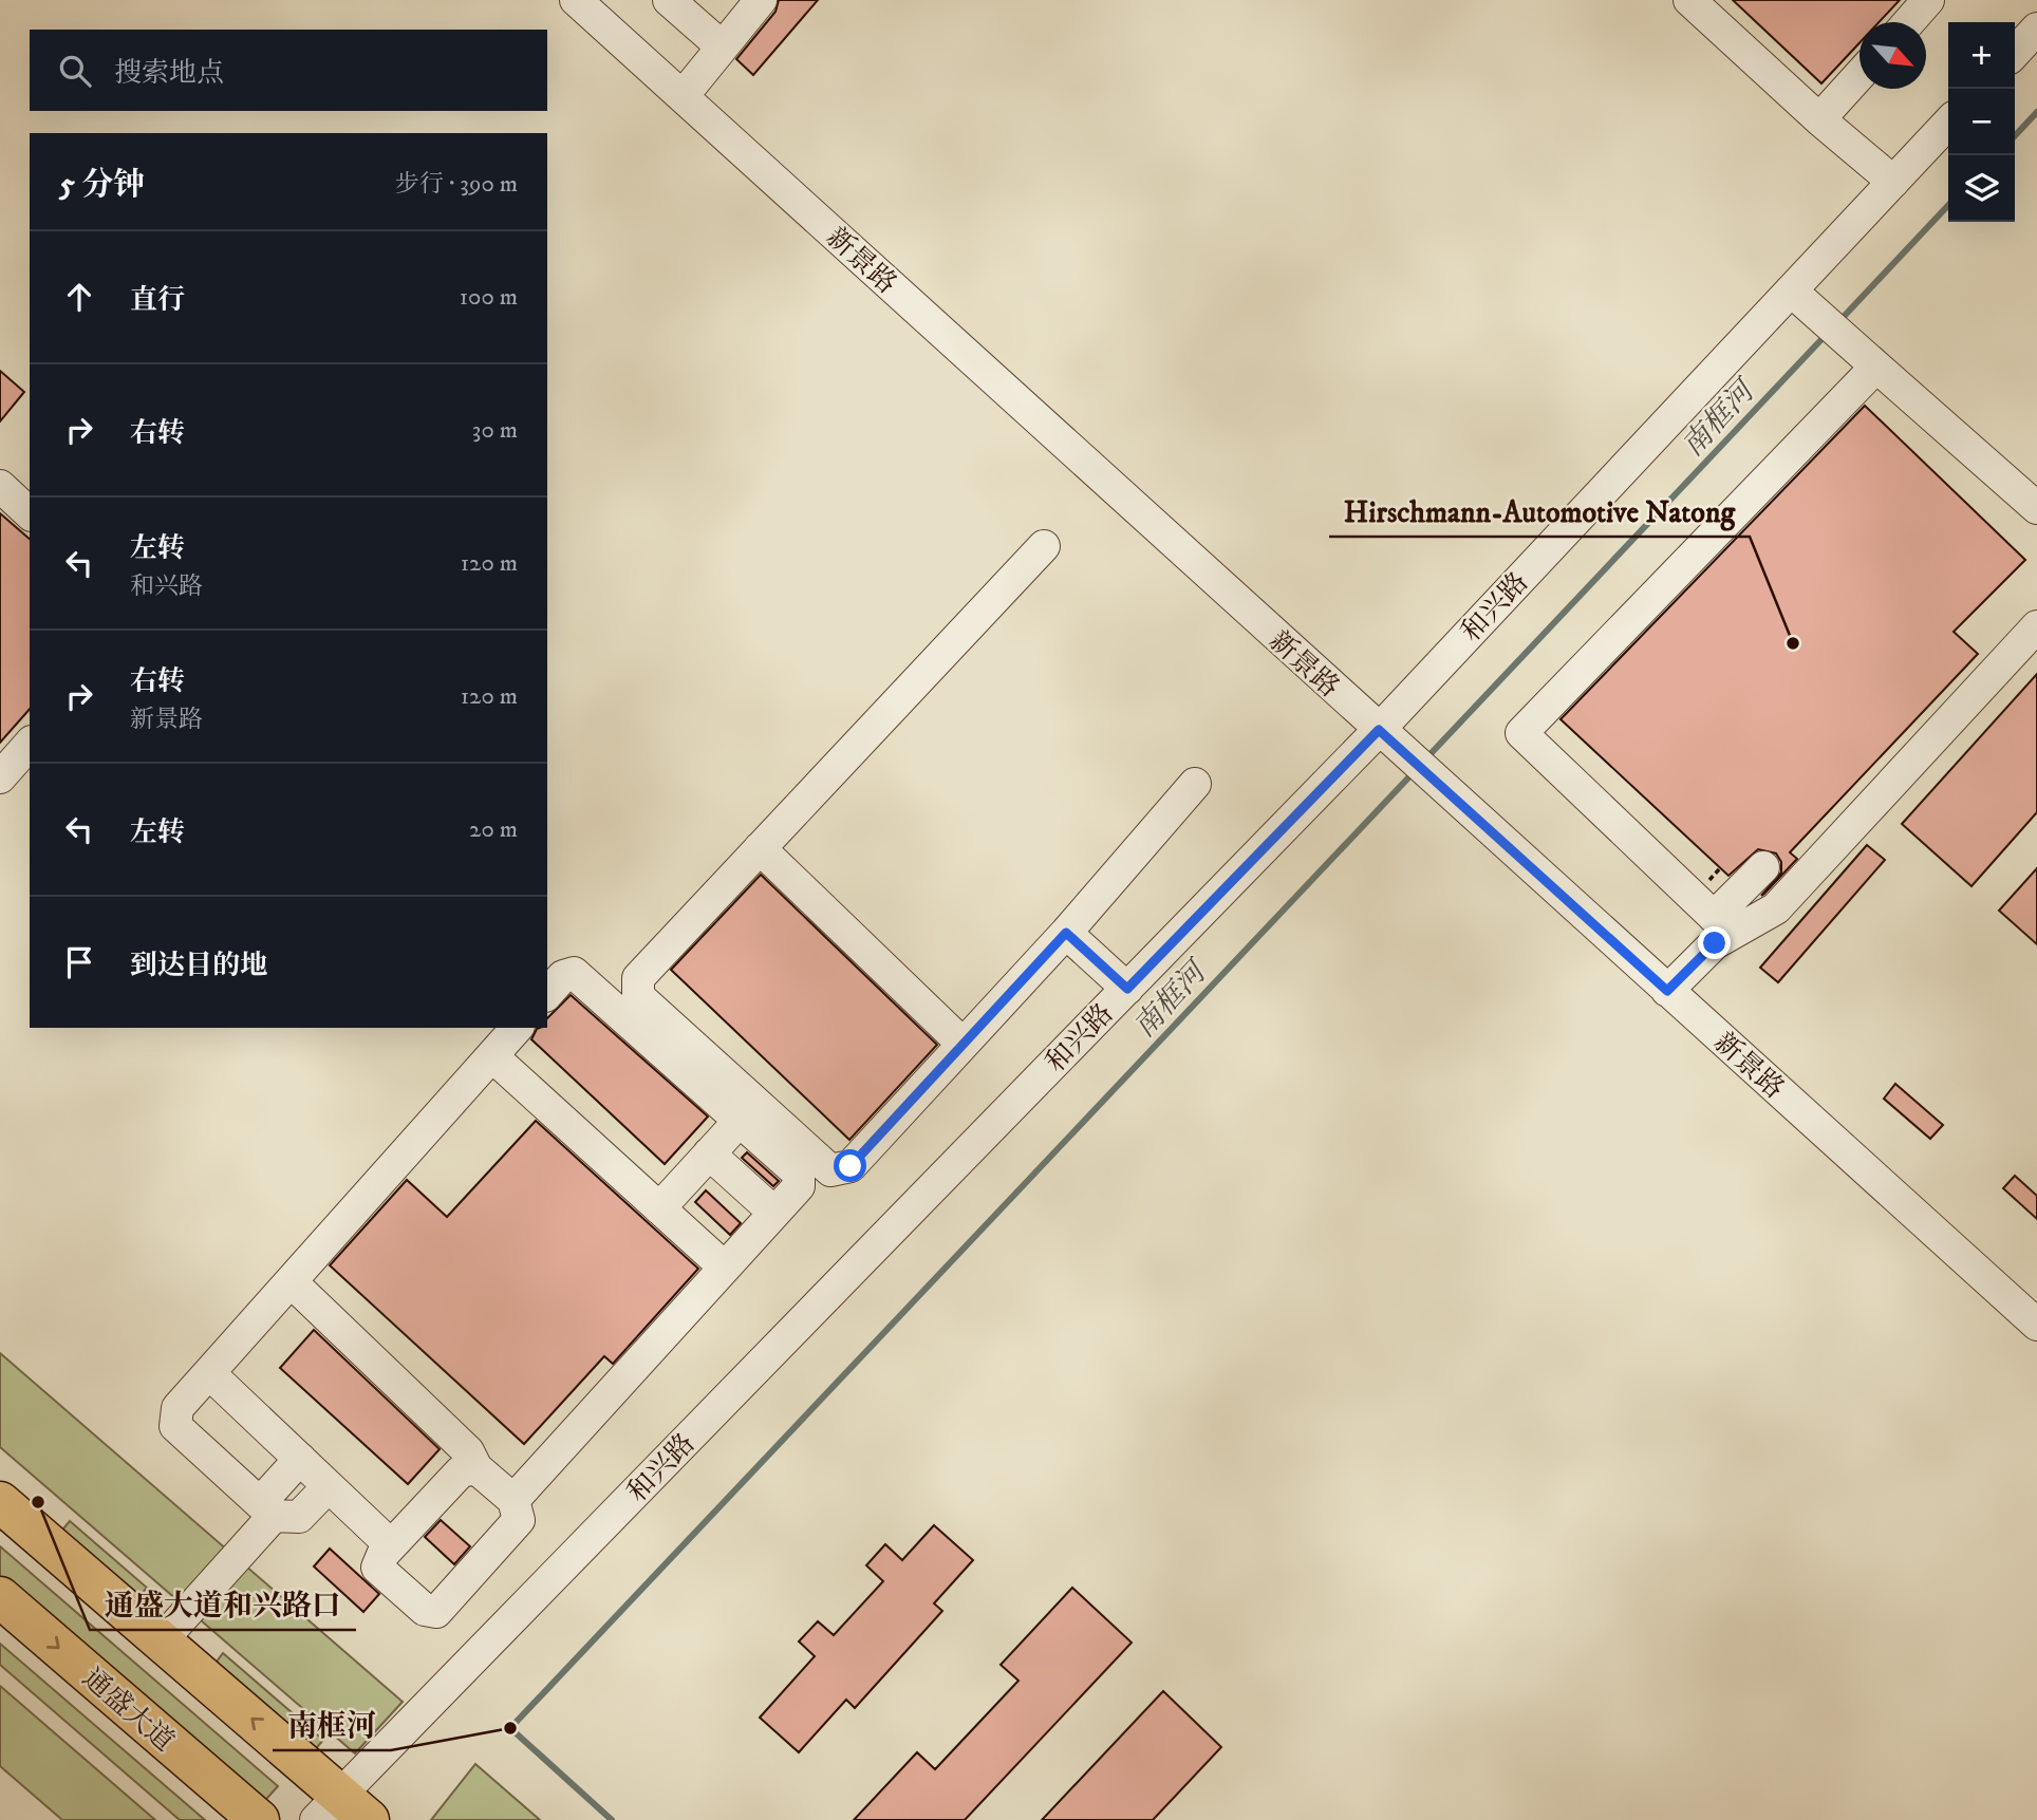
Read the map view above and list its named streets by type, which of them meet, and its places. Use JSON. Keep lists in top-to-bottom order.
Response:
{
  "streets": {
    "main road": ["通盛大道"],
    "street": ["新景路", "和兴路"]
  },
  "crossings": [
    ["新景路", "和兴路"]
  ],
  "water": ["南框河"],
  "places": ["Hirschmann-Automotive Natong", "通盛大道和兴路口", "南框河"],
  "north": "bottom right",
  "page": {
    "map_buttons": ["+", "−"],
    "search": "搜索地点",
    "heading": ["5 分钟", "步行 · 390 m"],
    "list": [
      ["直行", "100 m"],
      ["右转", "30 m"],
      ["左转", "和兴路", "120 m"],
      ["右转", "新景路", "120 m"],
      ["左转", "20 m"],
      "到达目的地"
    ]
  }
}
